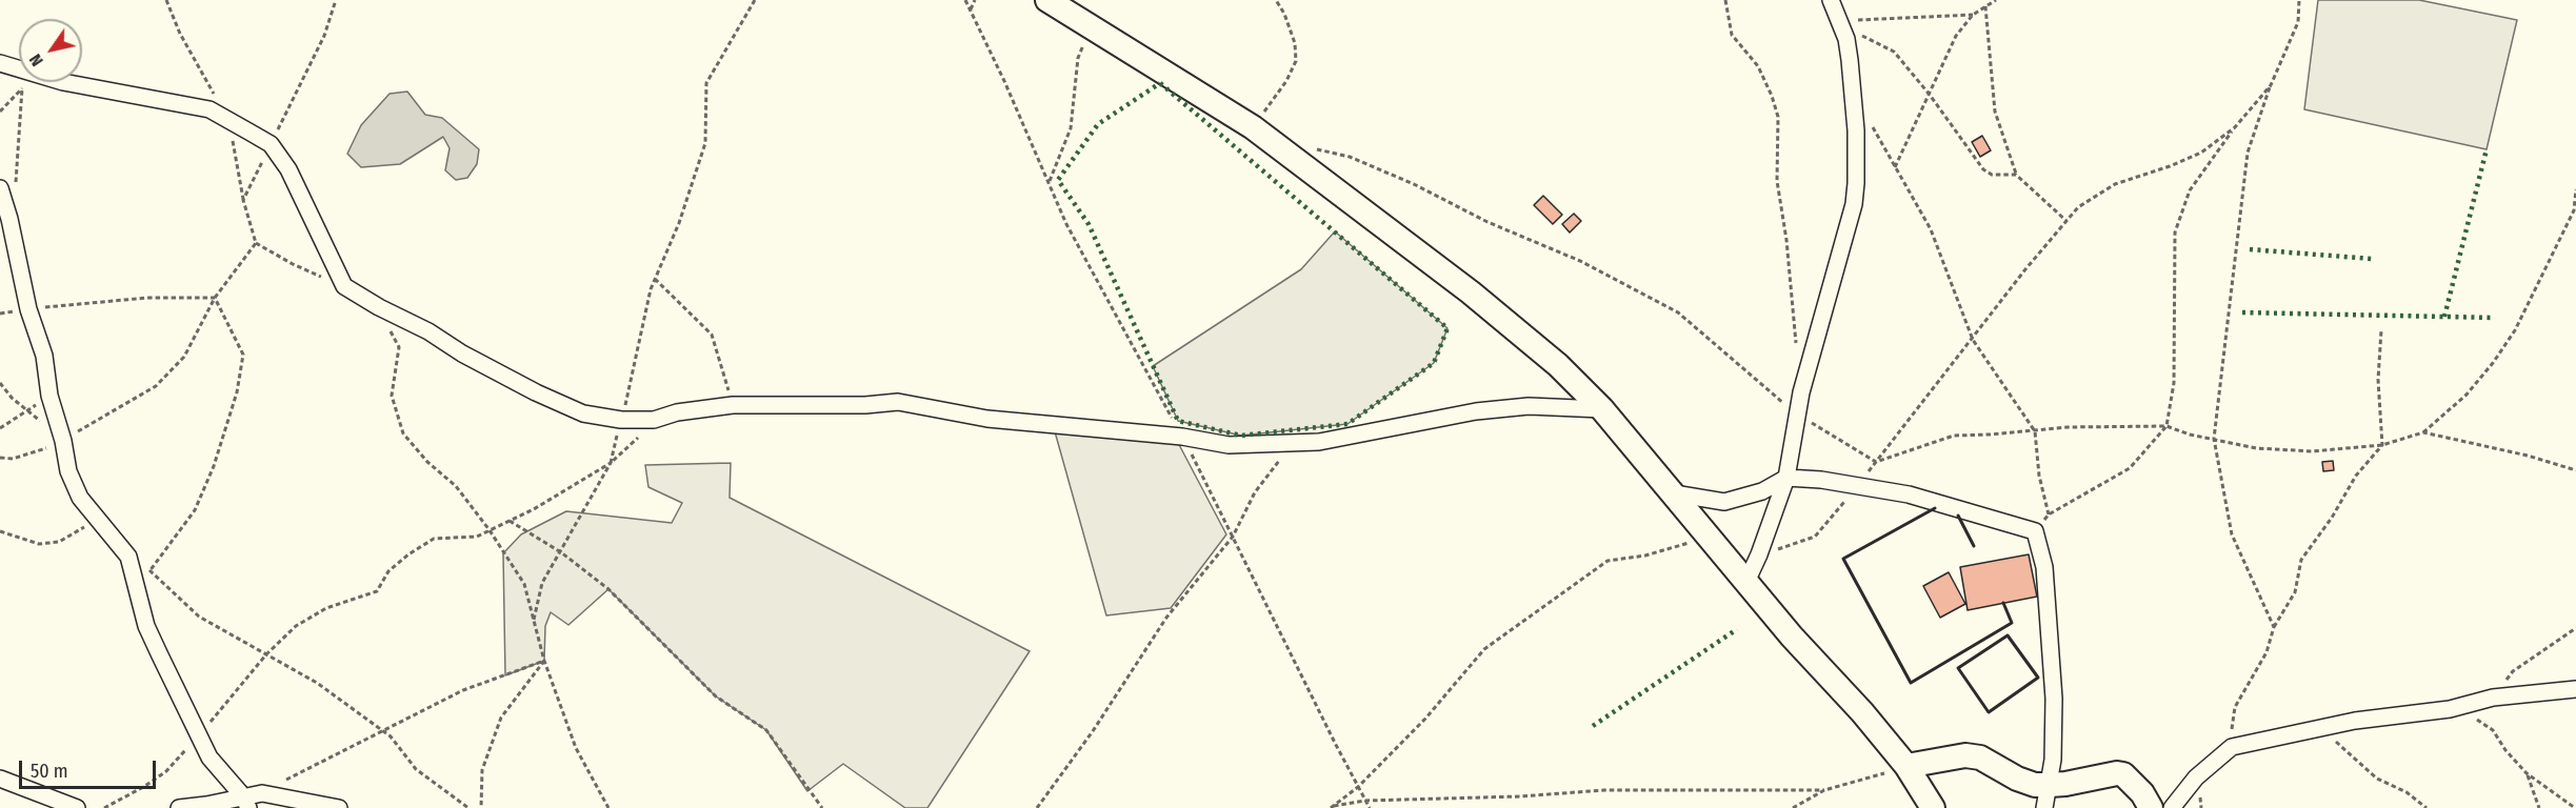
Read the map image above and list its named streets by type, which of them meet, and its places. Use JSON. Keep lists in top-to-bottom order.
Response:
{
  "scale_bar": "50 m",
  "north": "bottom left"
}
